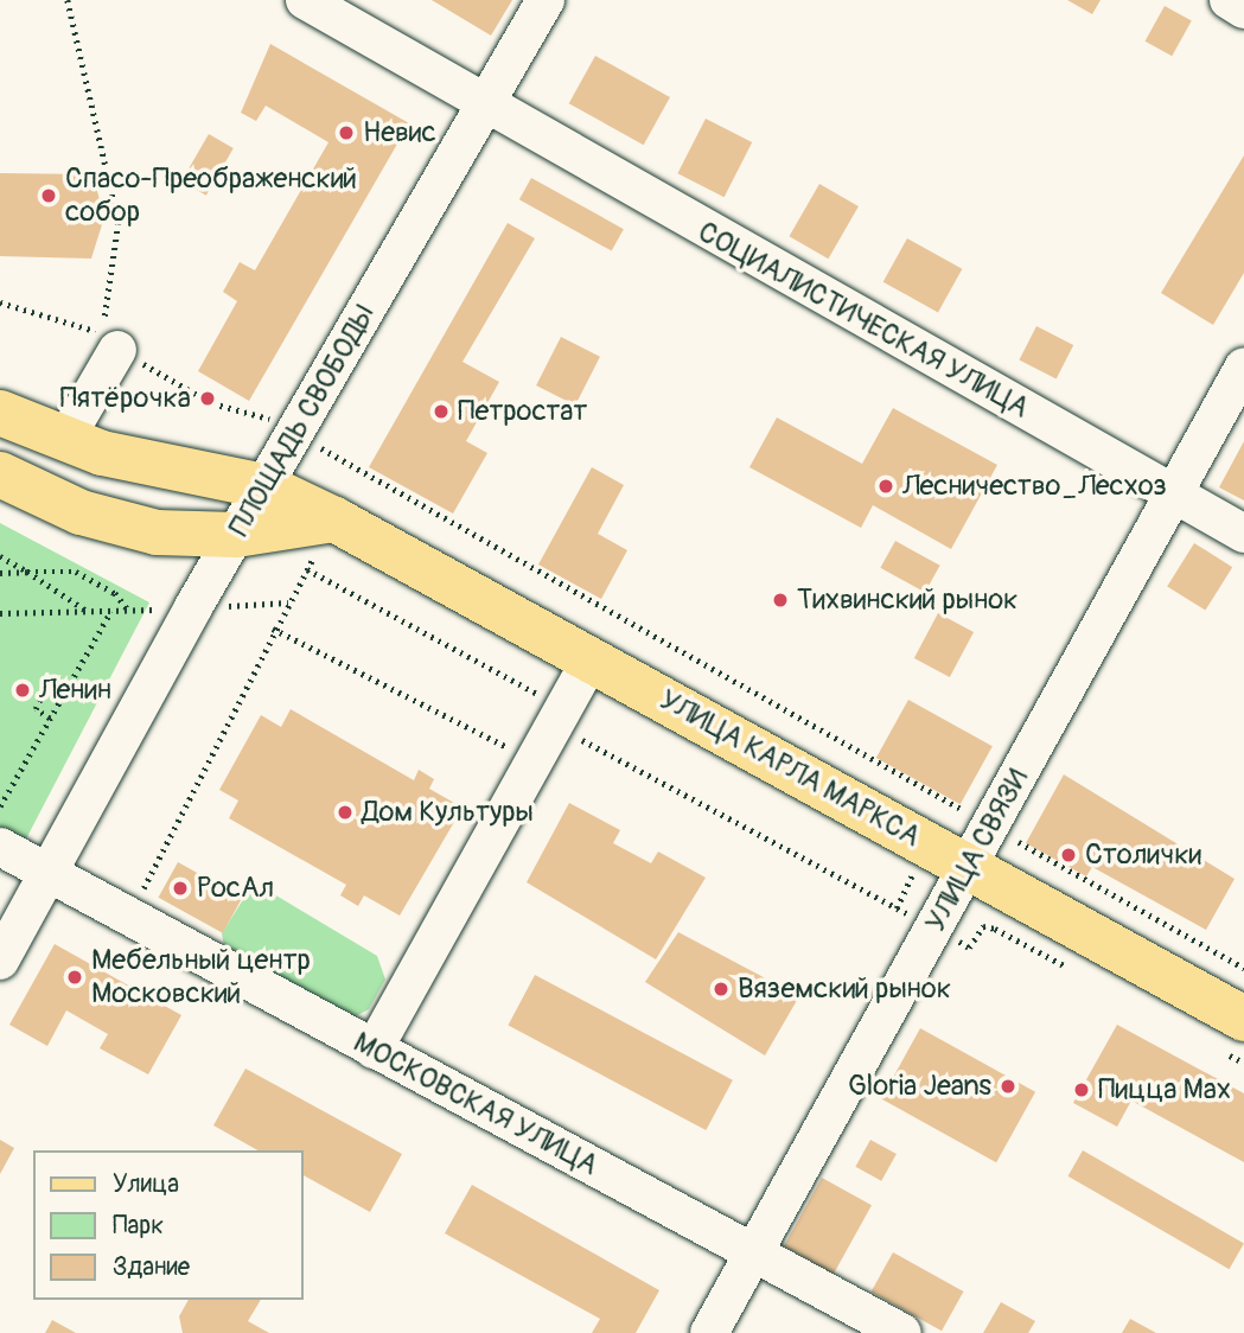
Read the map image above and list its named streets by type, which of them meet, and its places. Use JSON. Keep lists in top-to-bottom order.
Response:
{
  "streets": {
    "main road": ["УЛИЦА КАРЛА МАРКСА"],
    "street": [
      "СОЦИАЛИСТИЧЕСКАЯ УЛИЦА",
      "ПЛОЩАДЬ СВОБОДЫ",
      "УЛИЦА СВЯЗИ",
      "МОСКОВСКАЯ УЛИЦА"
    ]
  },
  "crossings": [
    ["СОЦИАЛИСТИЧЕСКАЯ УЛИЦА", "ПЛОЩАДЬ СВОБОДЫ"],
    ["СОЦИАЛИСТИЧЕСКАЯ УЛИЦА", "УЛИЦА СВЯЗИ"],
    ["ПЛОЩАДЬ СВОБОДЫ", "УЛИЦА КАРЛА МАРКСА"],
    ["ПЛОЩАДЬ СВОБОДЫ", "МОСКОВСКАЯ УЛИЦА"],
    ["УЛИЦА КАРЛА МАРКСА", "УЛИЦА СВЯЗИ"],
    ["УЛИЦА СВЯЗИ", "МОСКОВСКАЯ УЛИЦА"]
  ],
  "places": [
    "Невис",
    "Спасо-Преображенский собор",
    "Пятёрочка",
    "Петростат",
    "Лесничество_Лесхоз",
    "Тихвинский рынок",
    "Ленин",
    "Дом Культуры",
    "Столички",
    "РосАл",
    "Мебельный центр Московский",
    "Вяземский рынок",
    "Gloria Jeans",
    "Пицца Max"
  ],
  "legend": ["Улица", "Парк", "Здание"]
}
